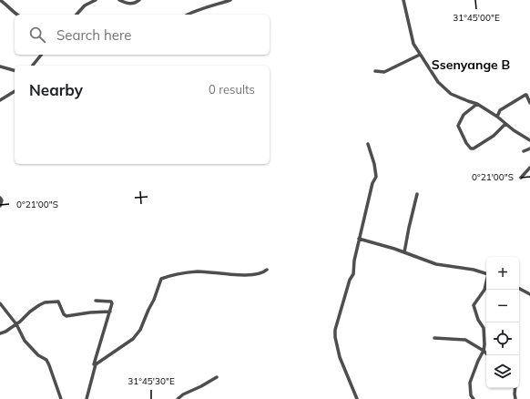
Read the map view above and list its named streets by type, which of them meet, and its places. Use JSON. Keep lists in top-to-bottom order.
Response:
{
  "districts": ["Ssenyange B"],
  "page": {
    "search": "Search here",
    "heading": ["Nearby", "0 results"],
    "map_buttons": ["+", "−"]
  },
  "coordinates": ["31°45'00\"E", "0°21'00\"S", "31°45'30\"E"]
}
